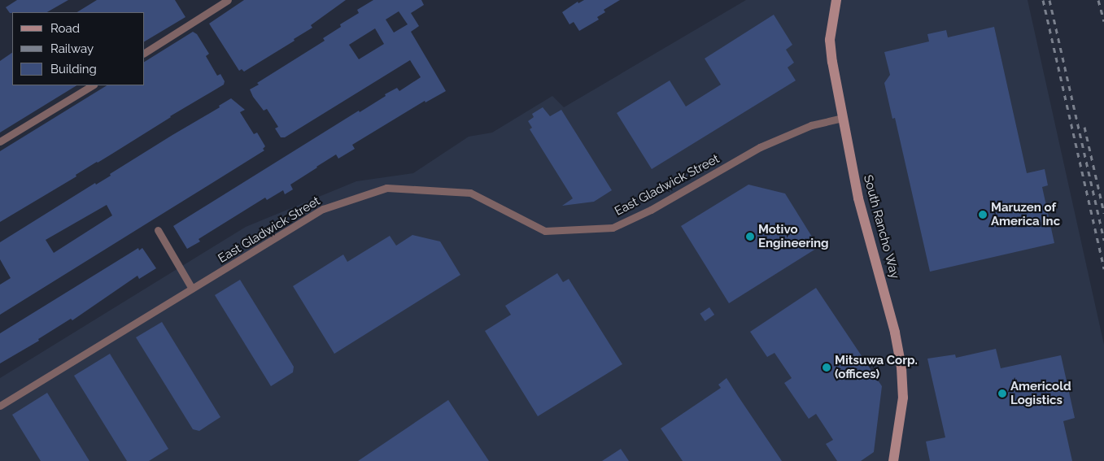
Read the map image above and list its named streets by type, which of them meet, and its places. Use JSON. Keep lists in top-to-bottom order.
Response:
{
  "streets": {
    "street": ["East Gladwick Street", "South Rancho Way"]
  },
  "crossings": [
    ["East Gladwick Street", "South Rancho Way"]
  ],
  "places": [
    "Maruzen of America Inc",
    "Motivo Engineering",
    "Mitsuwa Corp. (offices)",
    "Americold Logistics"
  ],
  "legend": ["Road", "Railway", "Building"]
}
